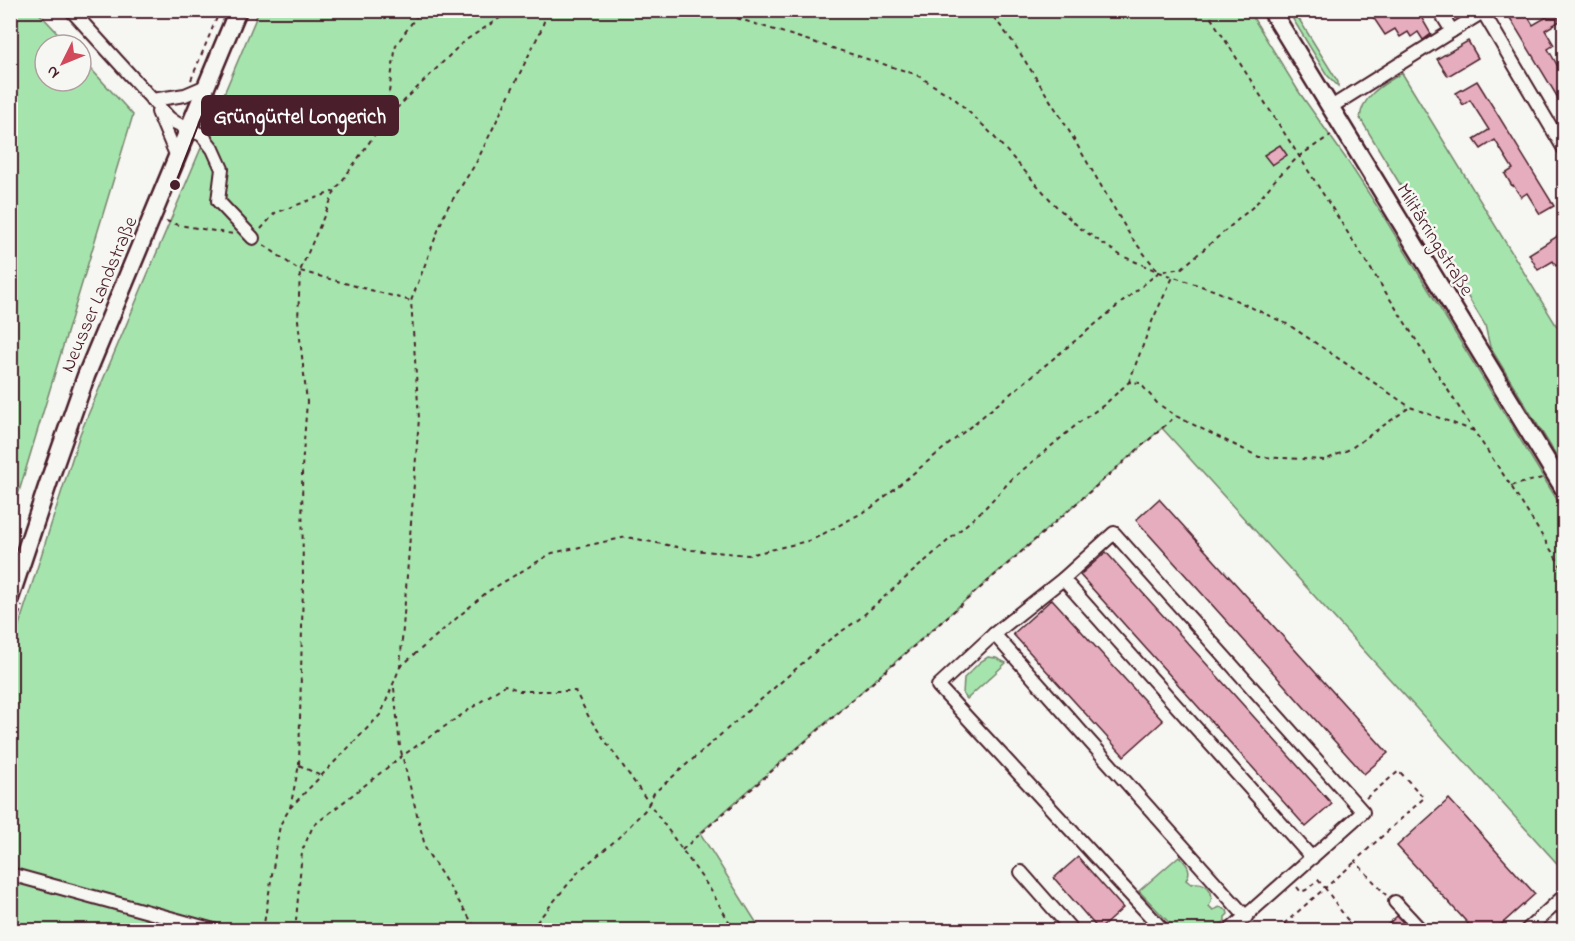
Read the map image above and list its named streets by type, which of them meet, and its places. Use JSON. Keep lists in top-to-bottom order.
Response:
{
  "streets": {
    "main road": ["Militärringstraße", "Neusser Landstraße"]
  },
  "places": ["Grüngürtel Longerich"],
  "north": "bottom left"
}
